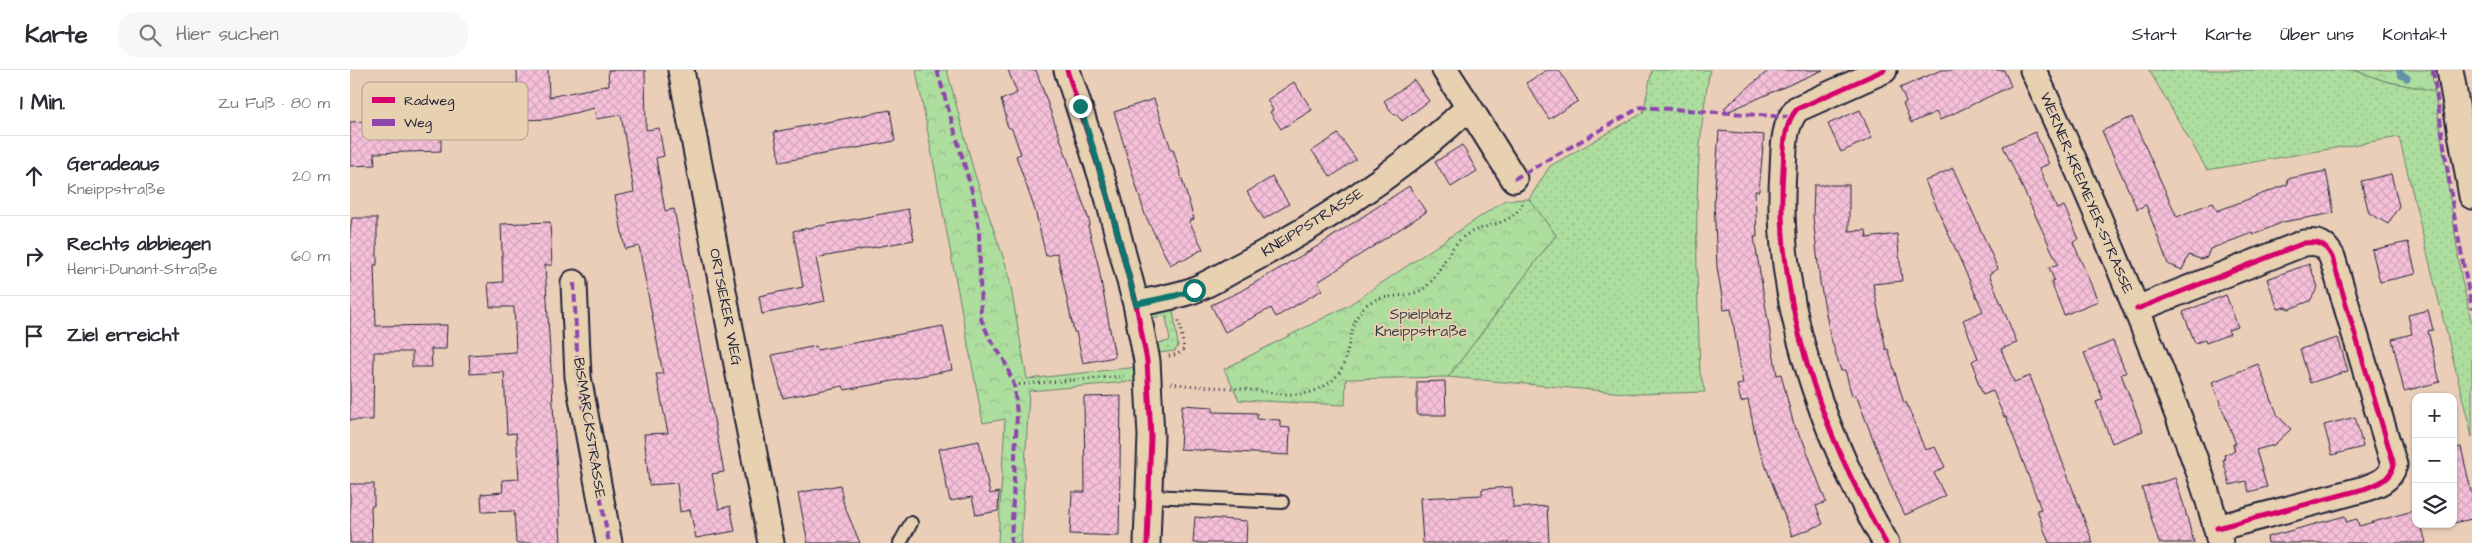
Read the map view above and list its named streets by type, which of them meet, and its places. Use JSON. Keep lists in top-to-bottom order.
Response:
{
  "streets": {
    "street": [
      "WERNER-KREMEYER-STRASSE",
      "KNEIPPSTRASSE",
      "ORTSIEKER WEG",
      "BISMARCKSTRASSE"
    ]
  },
  "parks": ["Spielplatz Kneippstraße"],
  "legend": ["Radweg", "Weg"],
  "page": {
    "header": "Karte",
    "search": "Hier suchen",
    "nav": [
      "Start",
      "Karte",
      "Über uns",
      "Kontakt"
    ],
    "heading": ["1 Min.", "Zu Fuß · 80 m"],
    "list": [
      ["Geradeaus", "Kneippstraße", "20 m"],
      ["Rechts abbiegen", "Henri-Dunant-Straße", "60 m"],
      "Ziel erreicht"
    ],
    "map_buttons": ["+", "−"]
  }
}
